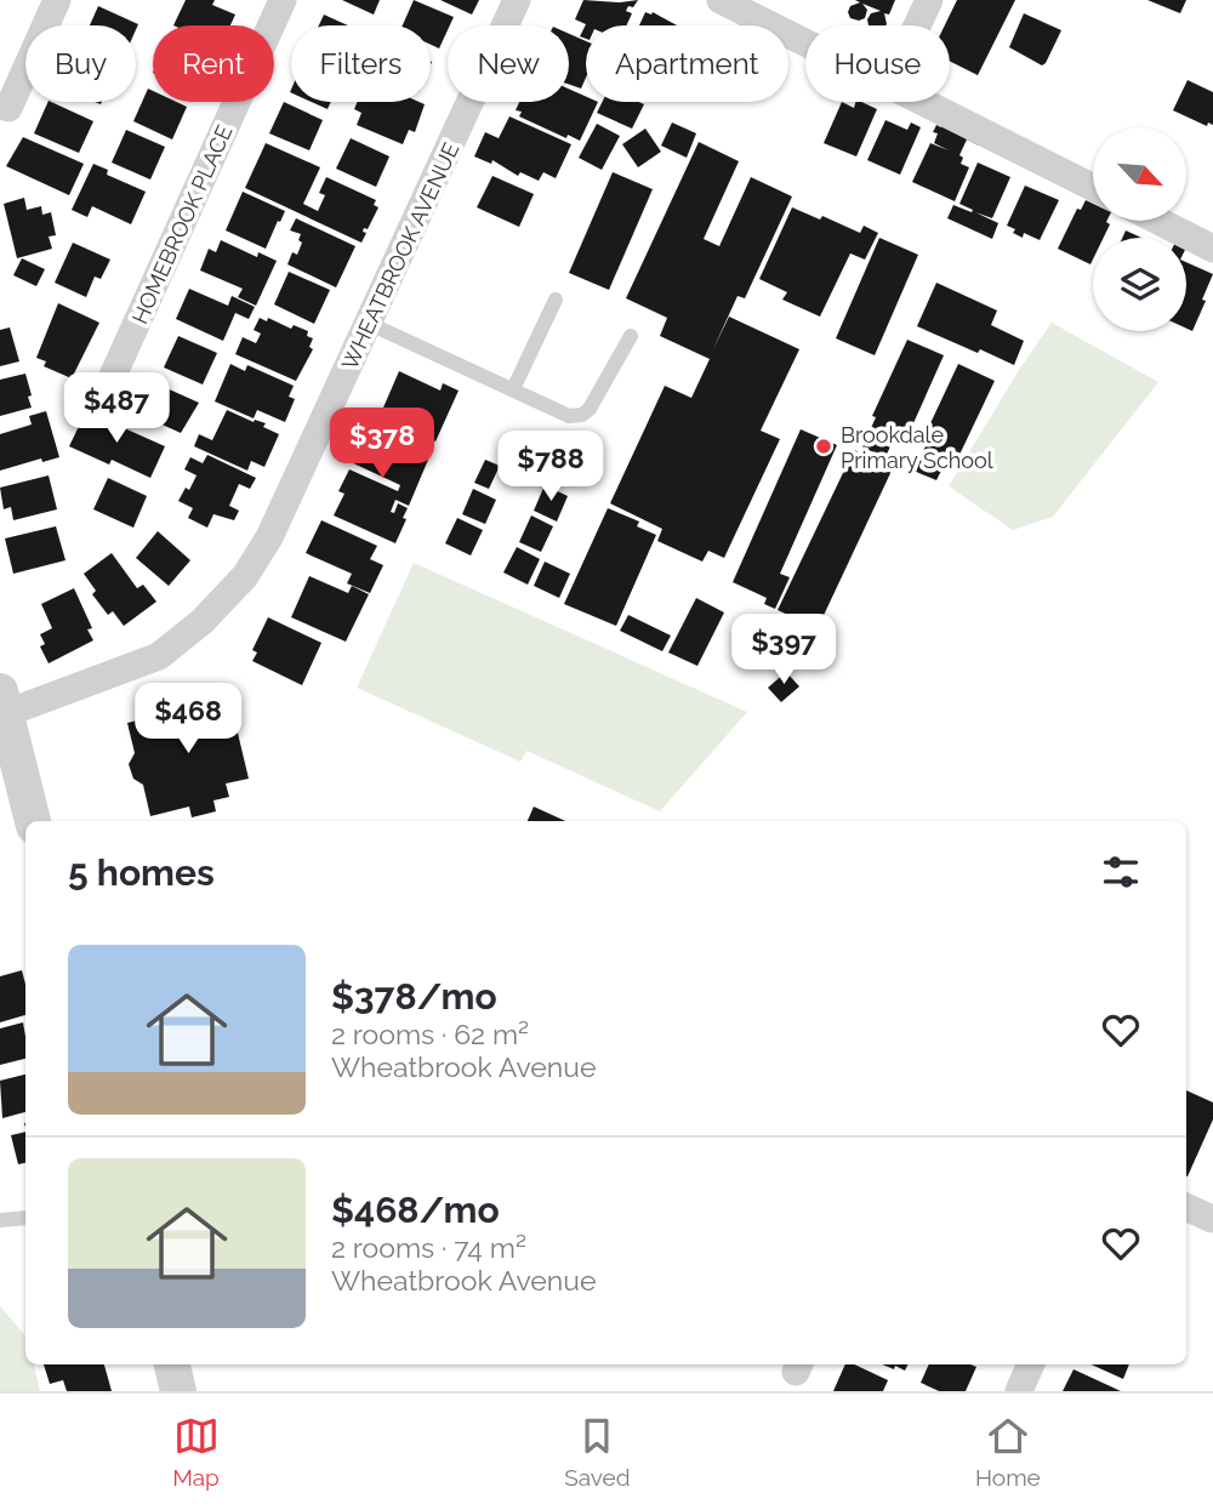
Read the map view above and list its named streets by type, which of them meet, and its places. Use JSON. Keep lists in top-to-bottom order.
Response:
{
  "streets": {
    "street": ["HOMEBROOK PLACE", "WHEATBROOK AVENUE"]
  },
  "places": ["Brookdale Primary School"],
  "north": "bottom right",
  "page": {
    "chip": [
      "Buy",
      "Rent",
      "Filters",
      "New",
      "Apartment",
      "House"
    ],
    "price": [
      "$487",
      "$378",
      "$788",
      "$397",
      "$468"
    ],
    "heading": "5 homes",
    "list": [
      {
        "name": "$378/mo",
        "note": "2 rooms · 62 m² · Wheatbrook Avenue"
      },
      {
        "name": "$468/mo",
        "note": "2 rooms · 74 m² · Wheatbrook Avenue"
      }
    ],
    "tabs": ["Map", "Saved", "Home"]
  }
}
